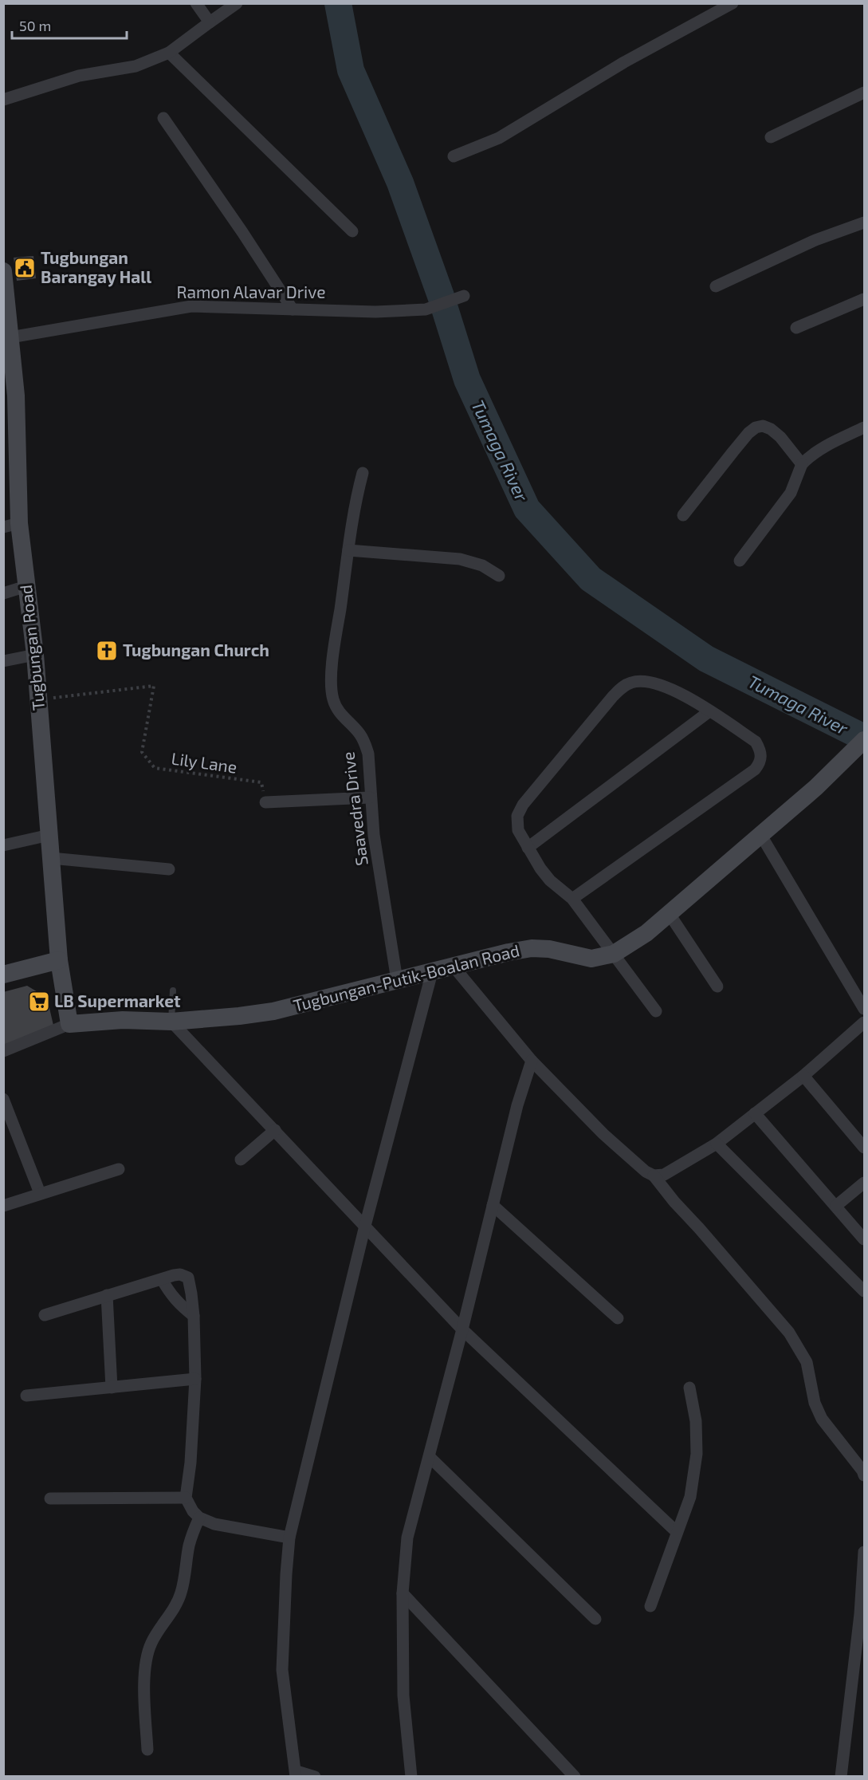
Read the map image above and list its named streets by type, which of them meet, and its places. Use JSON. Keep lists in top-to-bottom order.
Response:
{
  "streets": {
    "main road": ["Tugbungan Road", "Tugbungan-Putik-Boalan Road"],
    "street": ["Ramon Alavar Drive", "Saavedra Drive"],
    "path": ["Lily Lane"]
  },
  "crossings": [
    ["Ramon Alavar Drive", "Tugbungan Road"],
    ["Tugbungan Road", "Lily Lane"],
    ["Tugbungan Road", "Tugbungan-Putik-Boalan Road"],
    ["Saavedra Drive", "Tugbungan-Putik-Boalan Road"]
  ],
  "water": ["Tumaga River"],
  "places": {
    "public building": ["Tugbungan Barangay Hall"],
    "church": ["Tugbungan Church"],
    "supermarket": ["LB Supermarket"]
  },
  "scale_bar": "50 m"
}
